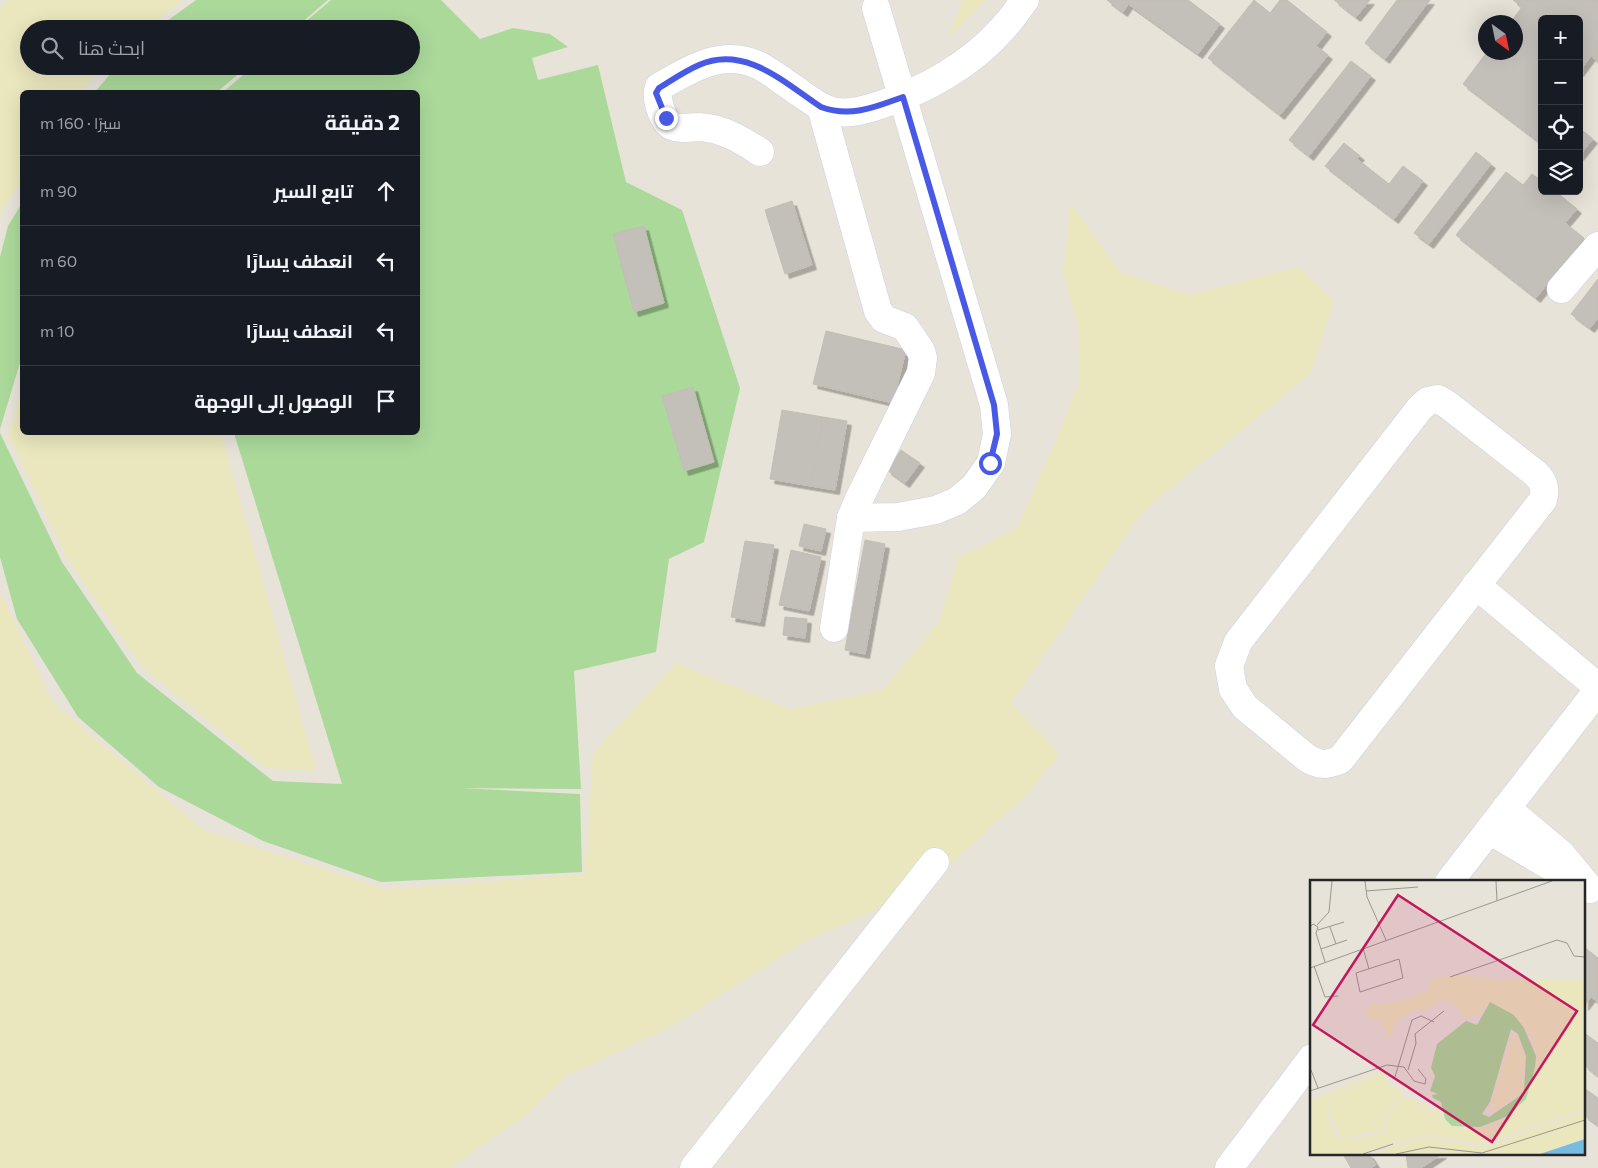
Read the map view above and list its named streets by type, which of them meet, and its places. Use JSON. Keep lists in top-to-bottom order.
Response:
{
  "north": "bottom right",
  "page": {
    "map_buttons": ["+", "−"],
    "search": "ابحث هنا",
    "heading": ["2 دقيقة", "سيرًا · 160 m"],
    "list": [
      ["تابع السير", "90 m"],
      ["انعطف يسارًا", "60 m"],
      ["انعطف يسارًا", "10 m"],
      "الوصول إلى الوجهة"
    ]
  }
}
